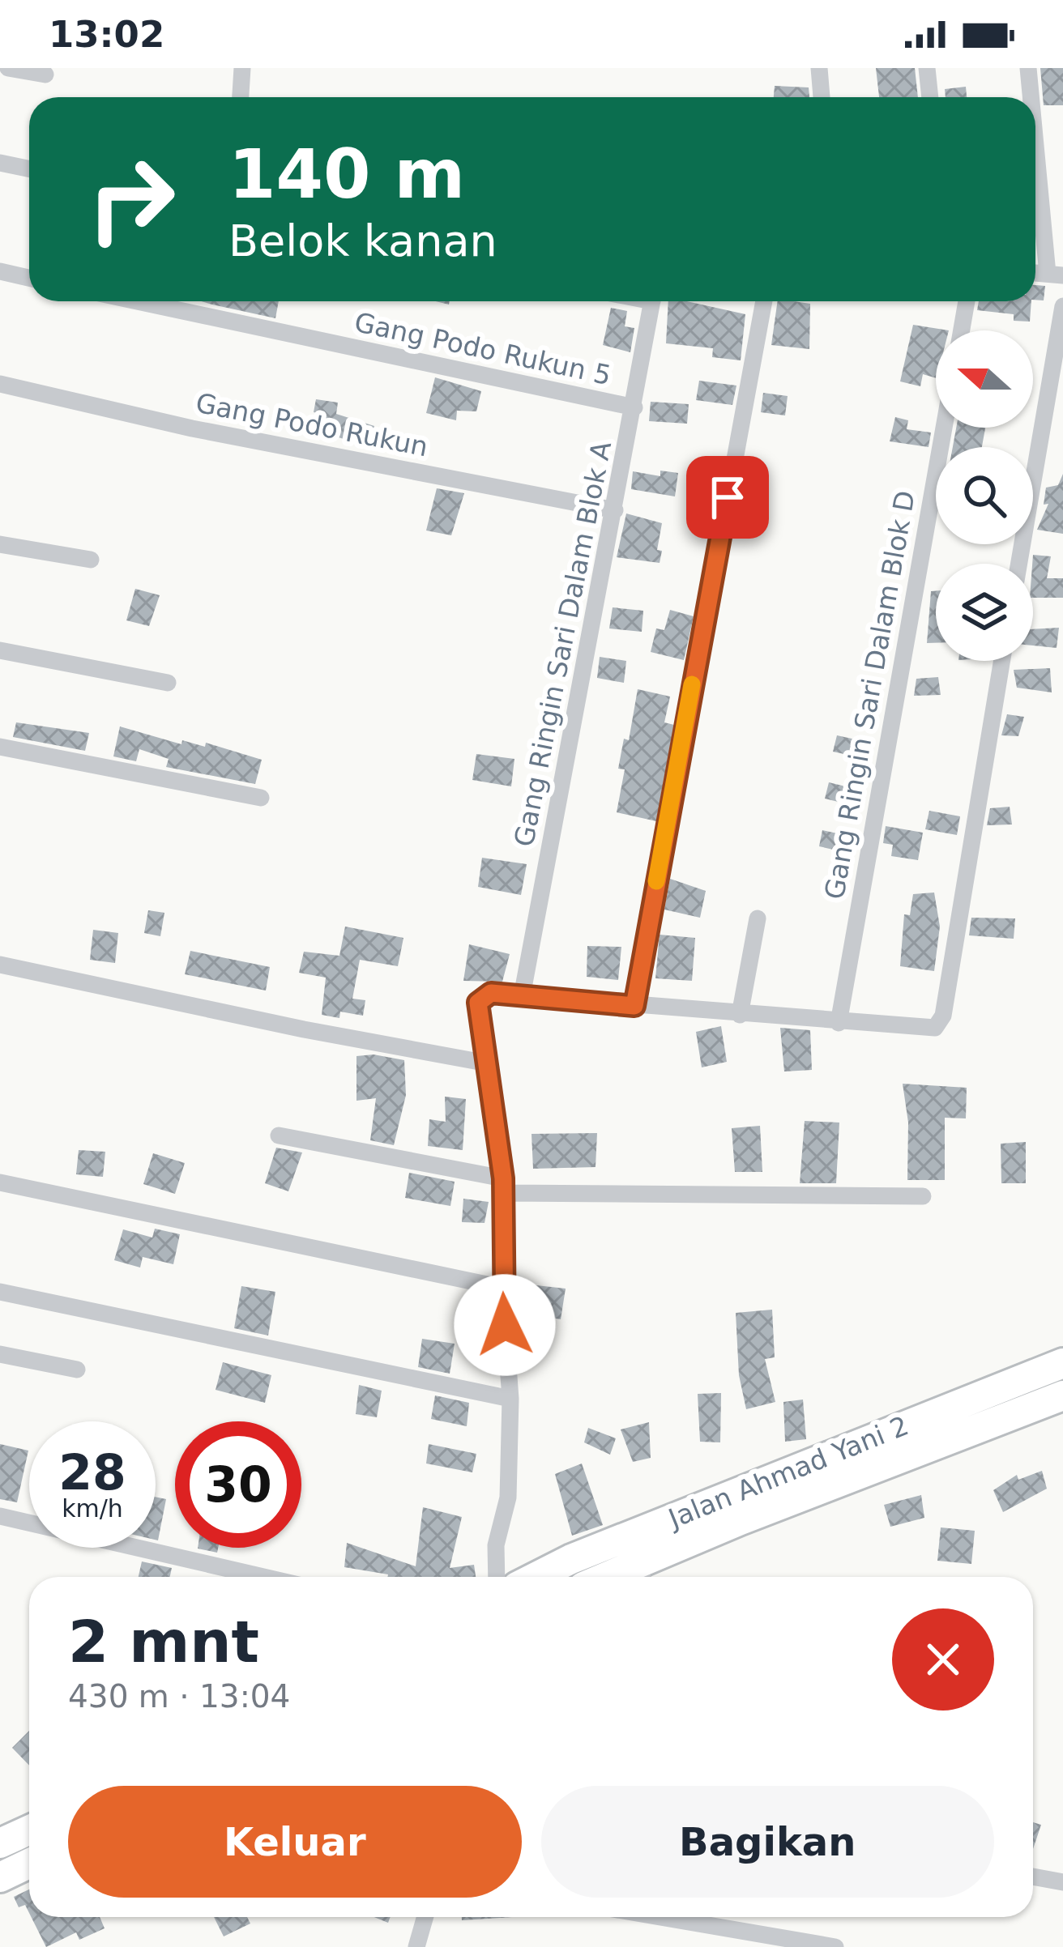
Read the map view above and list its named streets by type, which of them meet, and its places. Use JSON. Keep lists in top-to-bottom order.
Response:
{
  "streets": {
    "highway": ["Jalan Ahmad Yani 2"],
    "street": [
      "Gang Podo Rukun 5",
      "Gang Podo Rukun",
      "Gang Ringin Sari Dalam Blok A",
      "Gang Ringin Sari Dalam Blok D"
    ]
  },
  "crossings": [
    ["Gang Podo Rukun 5", "Gang Ringin Sari Dalam Blok A"],
    ["Gang Podo Rukun", "Gang Ringin Sari Dalam Blok A"]
  ],
  "north": "left",
  "page": {
    "status": "13:02",
    "turn": ["140 m", "Belok kanan"],
    "speed": "28 km/h",
    "limit": "30",
    "heading": ["2 mnt", "430 m · 13:04"],
    "buttons": ["Keluar", "Bagikan"]
  }
}
